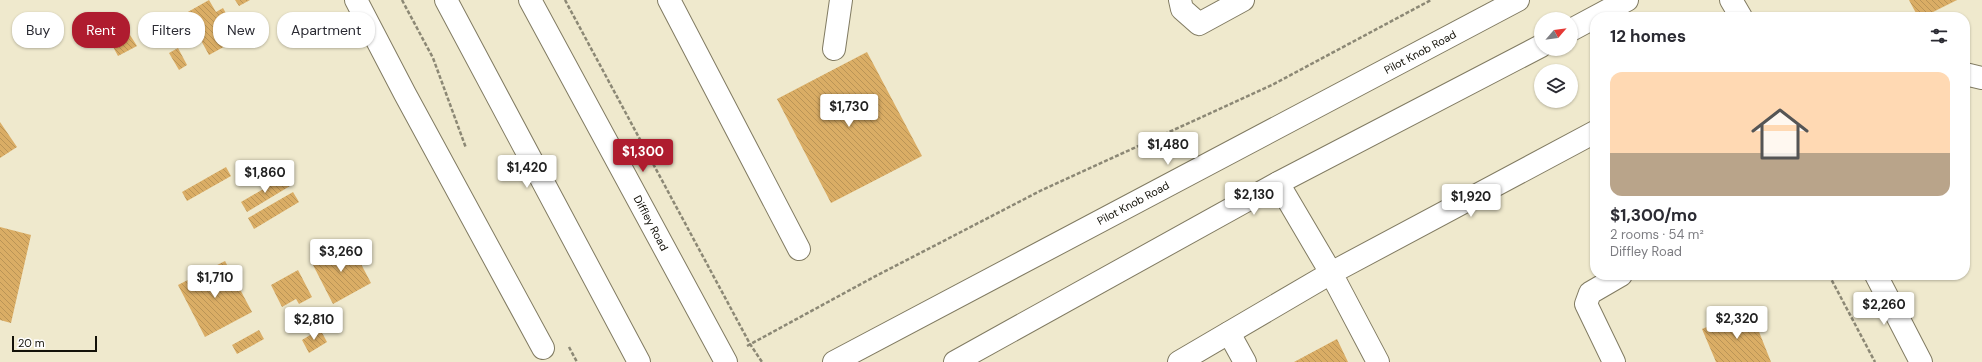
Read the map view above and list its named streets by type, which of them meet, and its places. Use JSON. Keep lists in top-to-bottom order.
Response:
{
  "streets": {
    "main road": ["Pilot Knob Road", "Diffley Road"]
  },
  "scale_bar": "20 m",
  "north": "top right",
  "page": {
    "chip": [
      "Buy",
      "Rent",
      "Filters",
      "New",
      "Apartment"
    ],
    "heading": "12 homes",
    "list": [
      {
        "name": "$1,300/mo",
        "note": "2 rooms · 54 m² · Diffley Road"
      }
    ],
    "price": [
      "$1,730",
      "$1,480",
      "$1,300",
      "$1,420",
      "$1,860",
      "$2,130",
      "$1,920",
      "$3,260",
      "$1,710",
      "$2,260",
      "$2,320",
      "$2,810"
    ],
    "scale": "20 m"
  }
}
